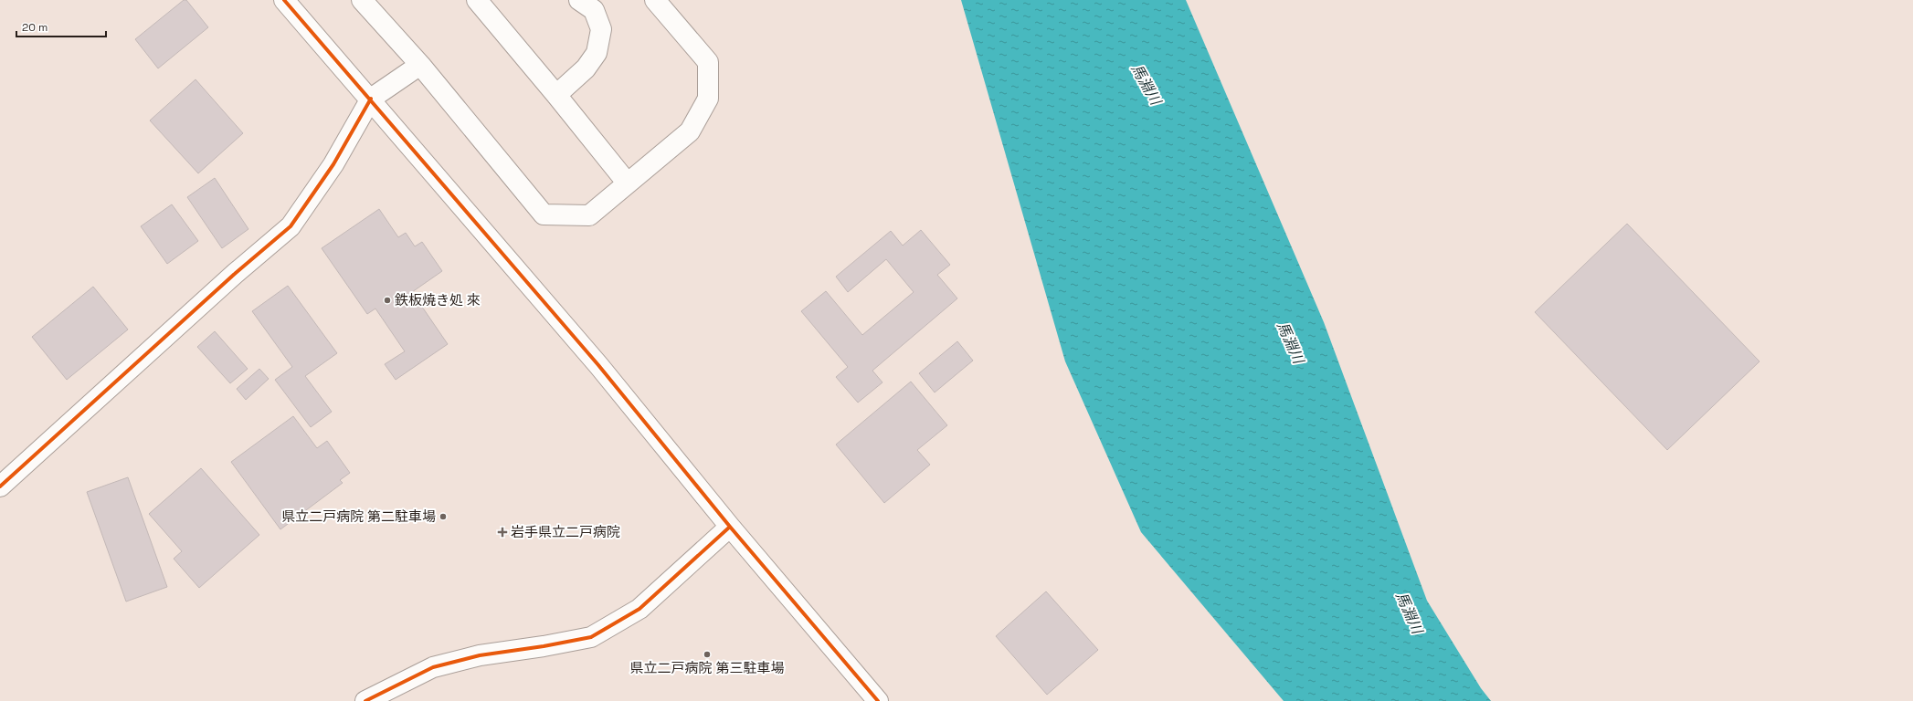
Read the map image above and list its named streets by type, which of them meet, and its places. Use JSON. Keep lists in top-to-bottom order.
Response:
{
  "water": ["馬淵川"],
  "places": {
    "other": ["鉄板焼き処 來", "県立二戸病院 第二駐車場", "県立二戸病院 第三駐車場"],
    "health": ["岩手県立二戸病院"]
  },
  "scale_bar": "20 m"
}
